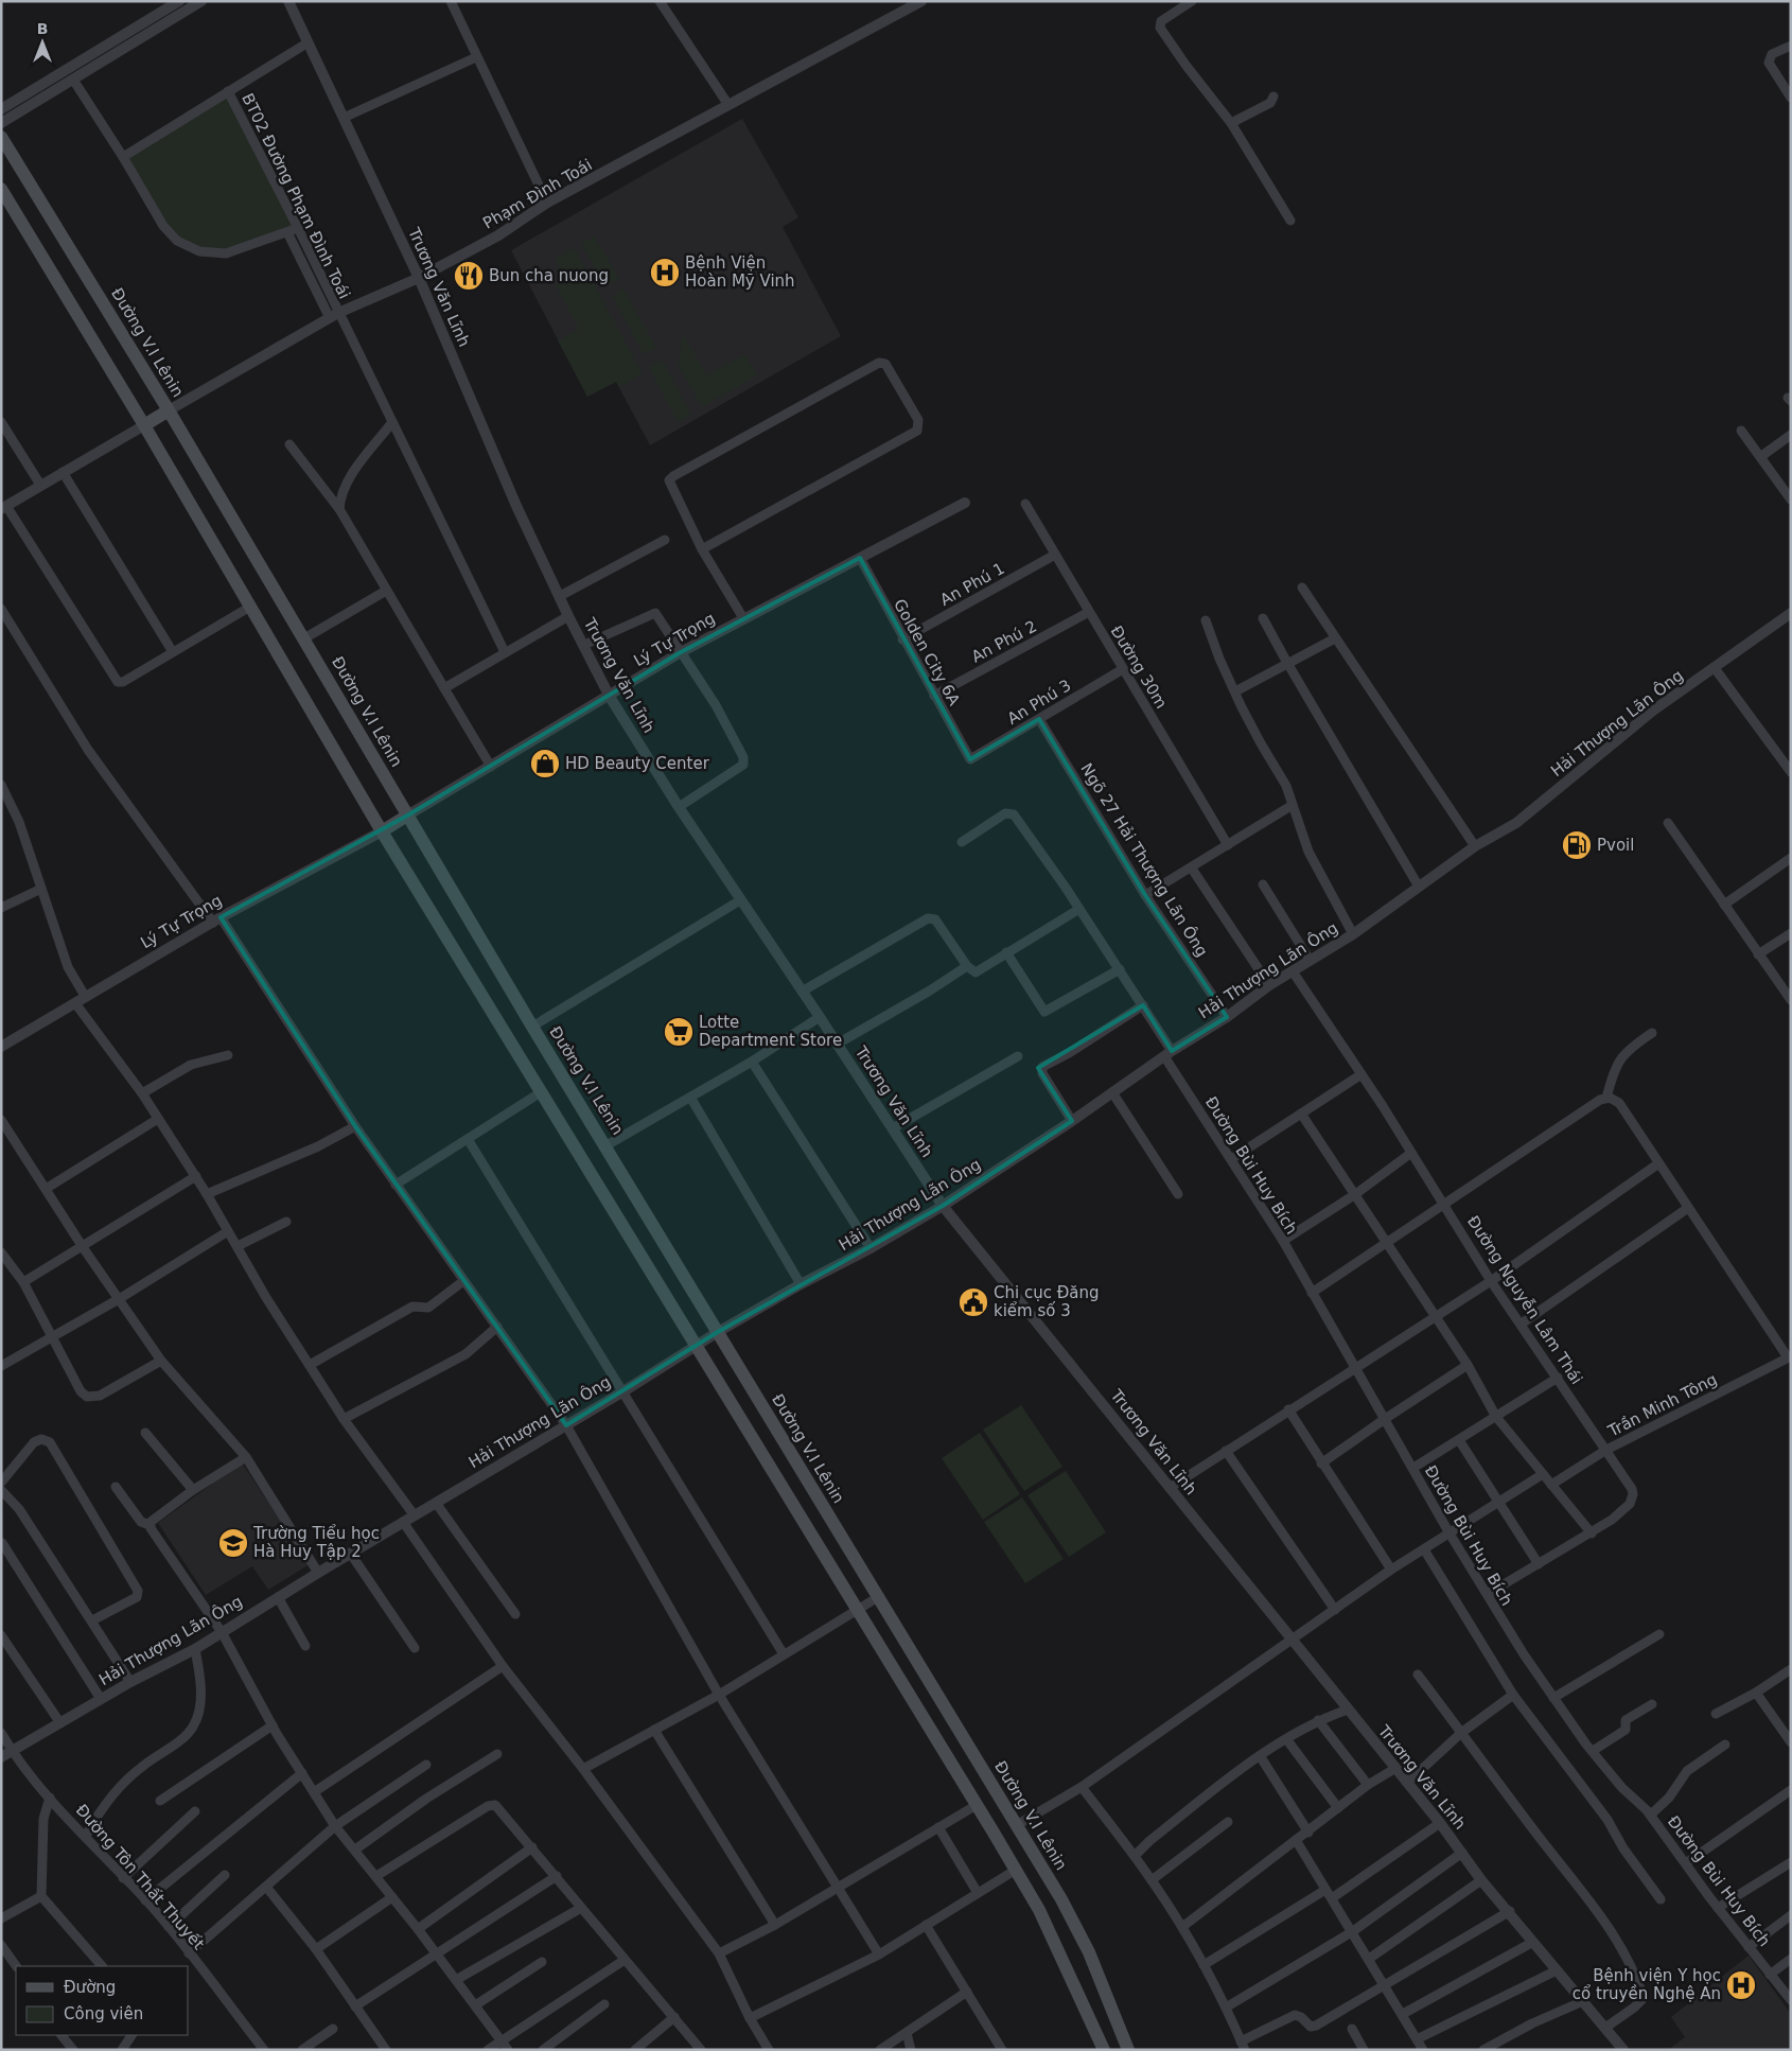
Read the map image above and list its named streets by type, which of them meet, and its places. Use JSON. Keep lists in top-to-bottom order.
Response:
{
  "streets": {
    "main road": ["Đường V.I Lênin"],
    "street": [
      "Phạm Đình Toái",
      "BT02 Đường Phạm Đình Toái",
      "Trương Văn Lĩnh",
      "An Phú 1",
      "Lý Tự Trọng",
      "An Phú 2",
      "Golden City 6A",
      "Đường 30m",
      "An Phú 3",
      "Hải Thượng Lãn Ông",
      "Ngõ 27 Hải Thượng Lãn Ông",
      "Đường Bùi Huy Bích",
      "Đường Nguyễn Lâm Thái",
      "Trần Minh Tông",
      "Đường Tôn Thất Thuyết"
    ]
  },
  "crossings": [
    ["Phạm Đình Toái", "BT02 Đường Phạm Đình Toái"],
    ["Phạm Đình Toái", "Trương Văn Lĩnh"],
    ["Phạm Đình Toái", "Đường V.I Lênin"],
    ["Trương Văn Lĩnh", "Lý Tự Trọng"],
    ["Trương Văn Lĩnh", "Hải Thượng Lãn Ông"],
    ["Đường V.I Lênin", "Lý Tự Trọng"],
    ["Đường V.I Lênin", "Hải Thượng Lãn Ông"],
    ["An Phú 1", "Golden City 6A"],
    ["An Phú 1", "Đường 30m"],
    ["Lý Tự Trọng", "Golden City 6A"],
    ["An Phú 2", "Golden City 6A"],
    ["An Phú 2", "Đường 30m"],
    ["Golden City 6A", "An Phú 3"],
    ["Đường 30m", "An Phú 3"],
    ["An Phú 3", "Ngõ 27 Hải Thượng Lãn Ông"],
    ["Hải Thượng Lãn Ông", "Ngõ 27 Hải Thượng Lãn Ông"],
    ["Hải Thượng Lãn Ông", "Đường Bùi Huy Bích"],
    ["Hải Thượng Lãn Ông", "Đường Nguyễn Lâm Thái"],
    ["Hải Thượng Lãn Ông", "Đường Tôn Thất Thuyết"],
    ["Đường Bùi Huy Bích", "Đường Nguyễn Lâm Thái"],
    ["Đường Nguyễn Lâm Thái", "Trần Minh Tông"]
  ],
  "places": {
    "hospital": ["Bệnh Viện Hoàn Mỹ Vinh", "Bệnh viện Y học cổ truyền Nghệ An"],
    "restaurant": ["Bun cha nuong"],
    "shop": ["HD Beauty Center"],
    "fuel station": ["Pvoil"],
    "supermarket": ["Lotte Department Store"],
    "public building": ["Chi cục Đăng kiểm số 3"],
    "school or university": ["Trường Tiểu học Hà Huy Tập 2"]
  },
  "legend": ["Đường", "Công viên"],
  "north": "top"
}
